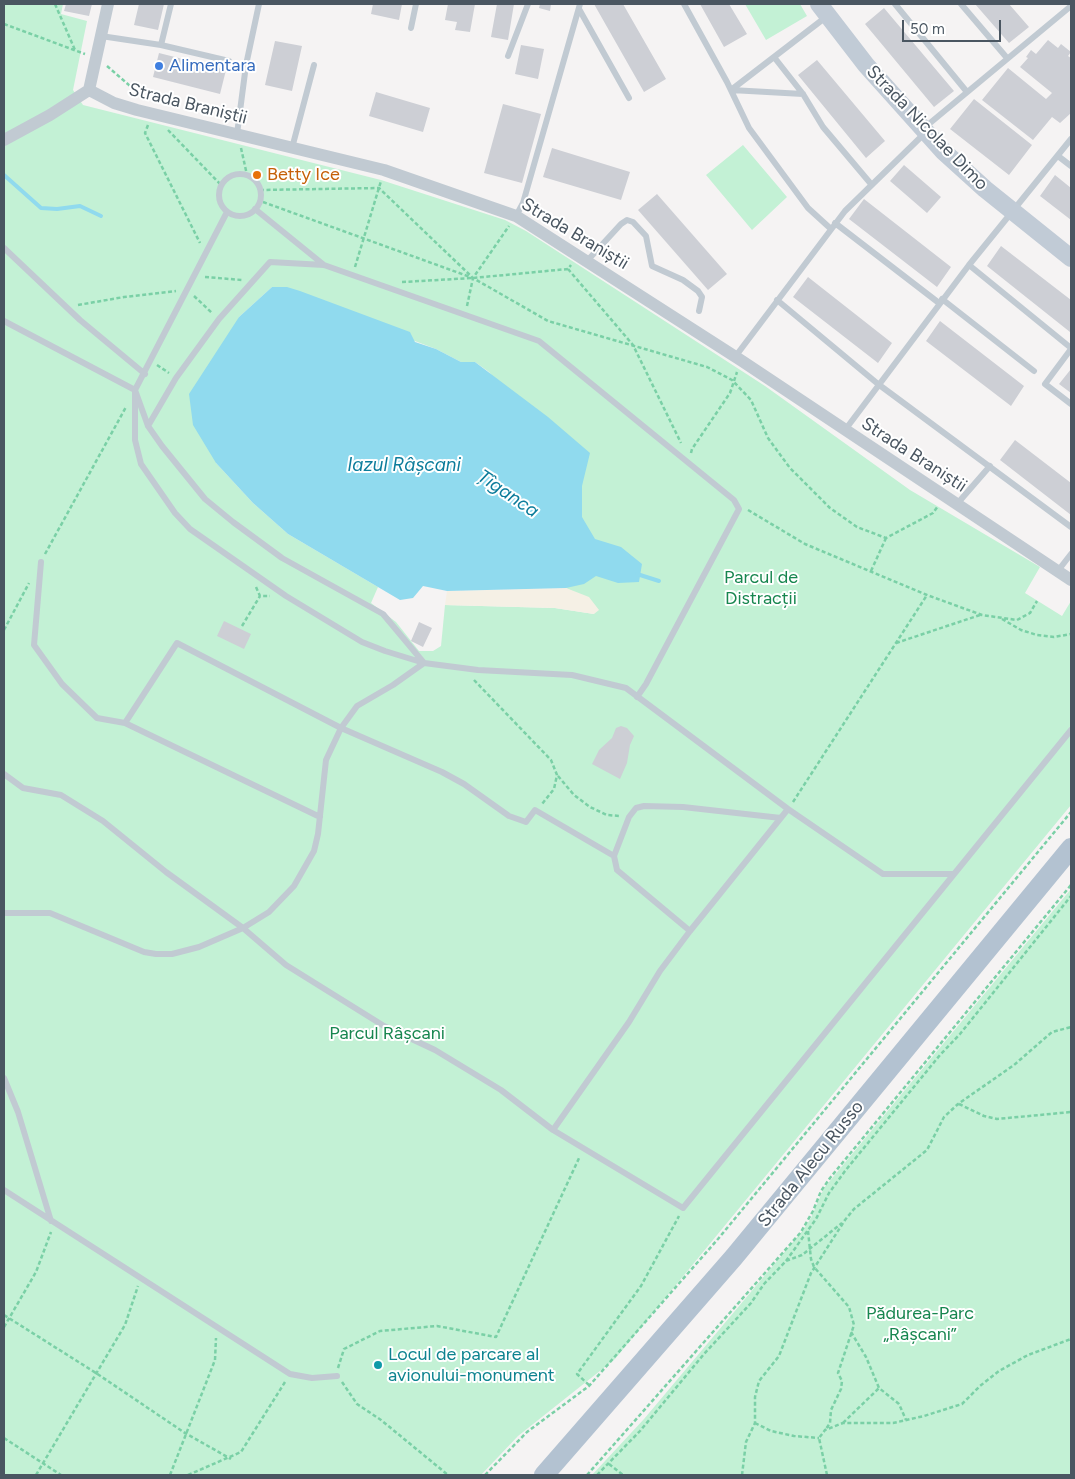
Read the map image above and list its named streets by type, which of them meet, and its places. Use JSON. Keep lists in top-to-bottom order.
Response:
{
  "streets": {
    "main road": ["Strada Nicolae Dimo", "Strada Alecu Russo"],
    "street": ["Strada Braniștii"]
  },
  "water": ["Iazul Râșcani", "Țîganca"],
  "parks": ["Parcul de Distracții", "Parcul Râșcani", "Pădurea-Parc „Râșcani”"],
  "places": ["Alimentara", "Betty Ice", "Locul de parcare al avionului-monument"],
  "scale_bar": "50 m"
}
